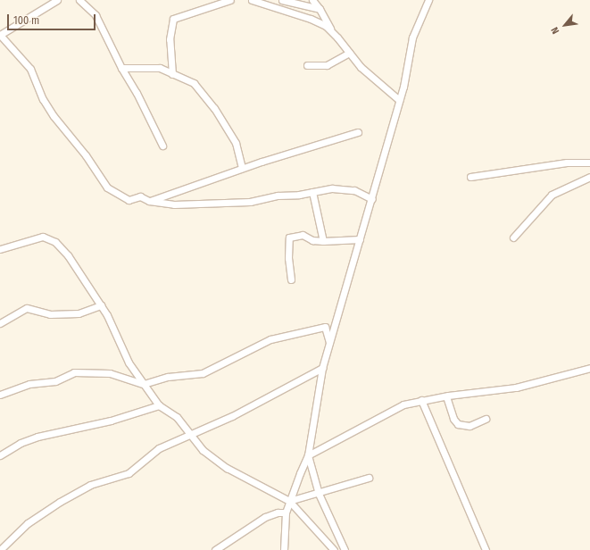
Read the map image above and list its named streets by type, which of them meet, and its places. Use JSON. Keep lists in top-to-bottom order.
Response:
{
  "scale_bar": "100 m",
  "north": "bottom left"
}
